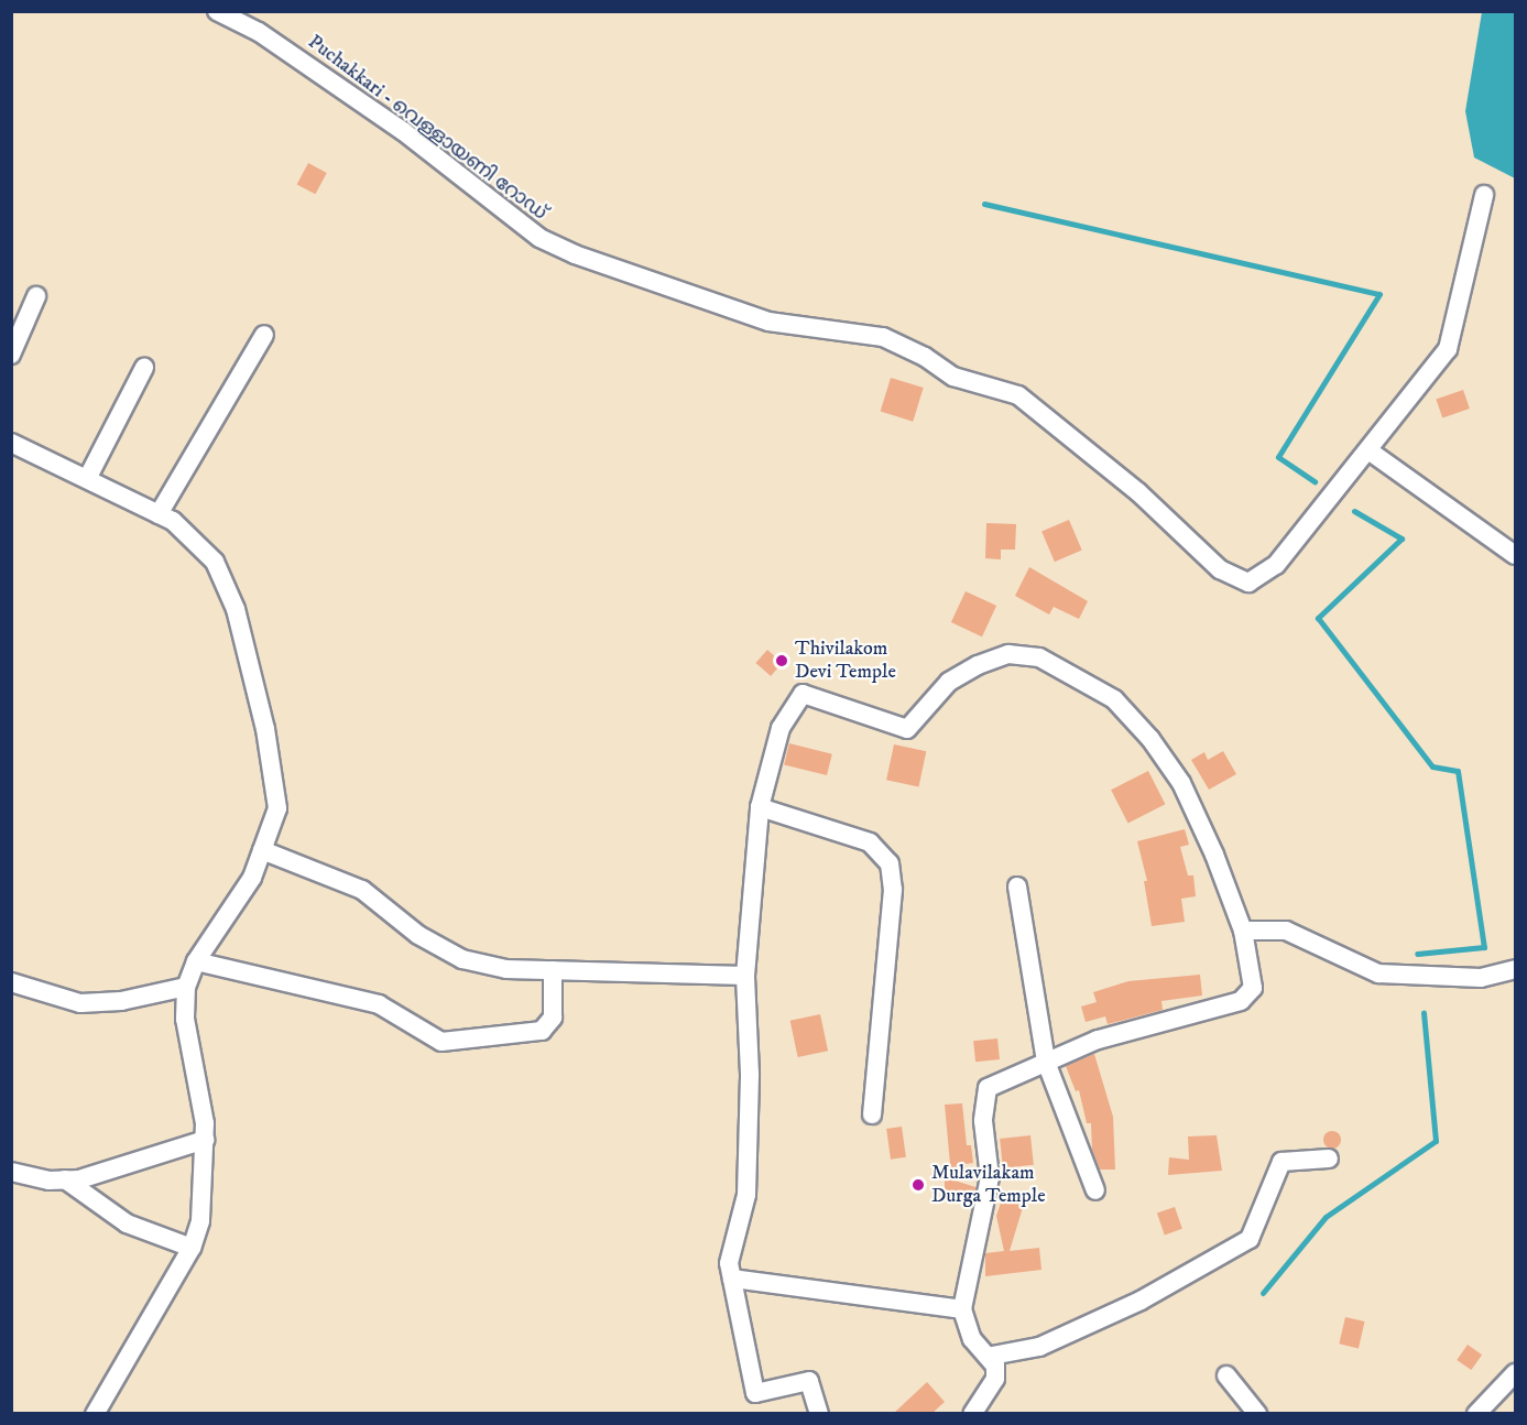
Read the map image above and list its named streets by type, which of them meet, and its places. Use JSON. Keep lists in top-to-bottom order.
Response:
{
  "streets": {
    "street": ["Puchakkari - വെള്ളായണി റോഡ്"]
  },
  "places": ["Thivilakom Devi Temple", "Mulavilakam Durga Temple"]
}
